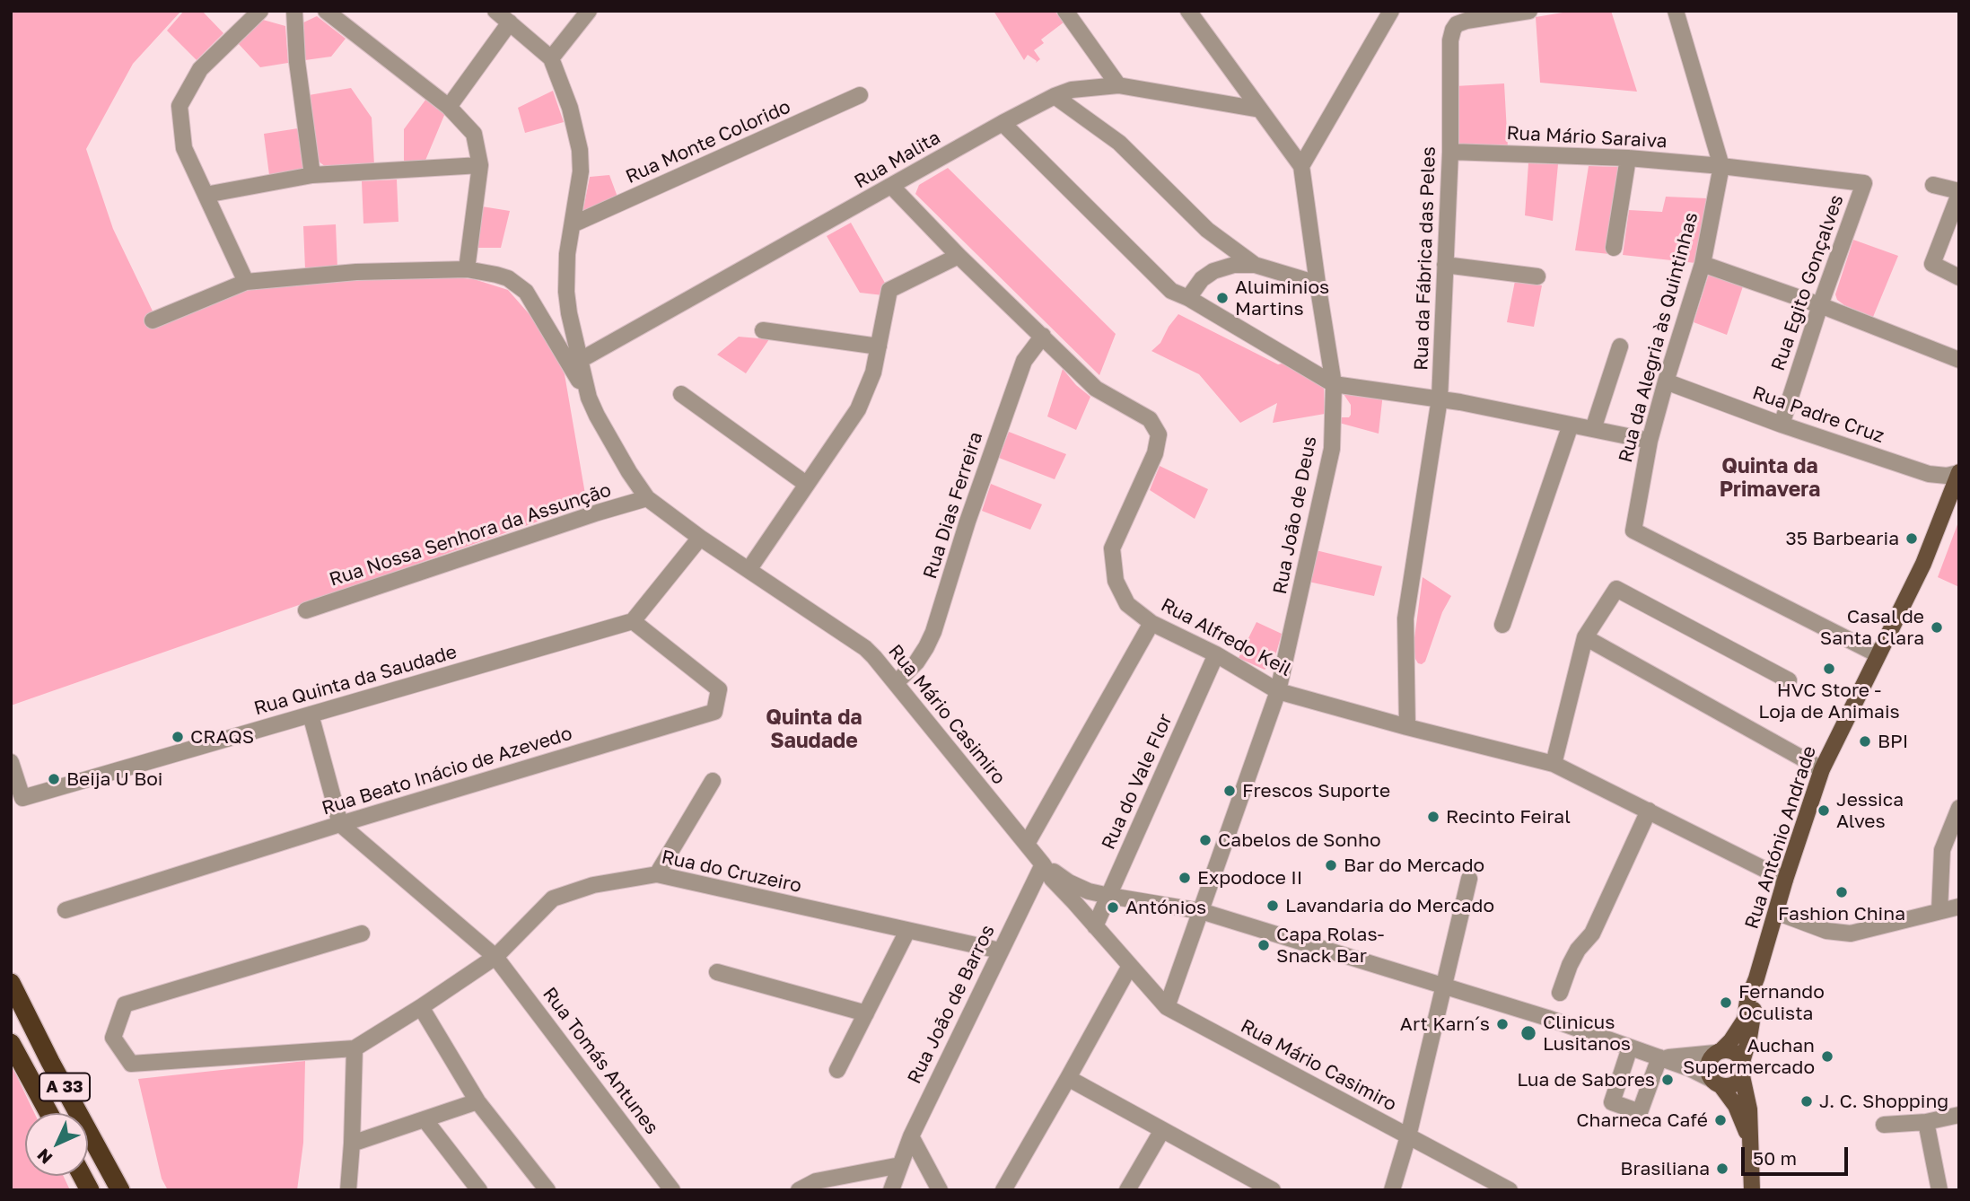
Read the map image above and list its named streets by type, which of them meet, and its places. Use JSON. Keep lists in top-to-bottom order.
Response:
{
  "streets": {
    "highway": ["A 33"],
    "main road": ["Rua António Andrade"],
    "street": [
      "Rua Mário Saraiva",
      "Rua Monte Colorido",
      "Rua Malita",
      "Rua da Fábrica das Peles",
      "Rua Egito Gonçalves",
      "Rua da Alegria às Quintinhas",
      "Rua Padre Cruz",
      "Rua Dias Ferreira",
      "Rua João de Deus",
      "Rua Nossa Senhora da Assunção",
      "Rua Alfredo Keil",
      "Rua Quinta da Saudade",
      "Rua Mário Casimiro",
      "Rua Beato Inácio de Azevedo",
      "Rua do Vale Flor",
      "Rua do Cruzeiro",
      "Rua João de Barros",
      "Rua Tomás Antunes"
    ]
  },
  "crossings": [
    ["Rua Mário Saraiva", "Rua da Fábrica das Peles"],
    ["Rua Mário Saraiva", "Rua Egito Gonçalves"],
    ["Rua Mário Saraiva", "Rua da Alegria às Quintinhas"],
    ["Rua Monte Colorido", "Rua Mário Casimiro"],
    ["Rua Malita", "Rua João de Deus"],
    ["Rua Malita", "Rua Alfredo Keil"],
    ["Rua Malita", "Rua Mário Casimiro"],
    ["Rua da Fábrica das Peles", "Rua Alfredo Keil"],
    ["Rua Egito Gonçalves", "Rua da Alegria às Quintinhas"],
    ["Rua Egito Gonçalves", "Rua Padre Cruz"],
    ["Rua da Alegria às Quintinhas", "Rua Padre Cruz"],
    ["Rua da Alegria às Quintinhas", "Rua António Andrade"],
    ["Rua Padre Cruz", "Rua António Andrade"],
    ["Rua Dias Ferreira", "Rua Alfredo Keil"],
    ["Rua Dias Ferreira", "Rua Mário Casimiro"],
    ["Rua João de Deus", "Rua Alfredo Keil"],
    ["Rua João de Deus", "Rua Mário Casimiro"],
    ["Rua Nossa Senhora da Assunção", "Rua Mário Casimiro"],
    ["Rua Alfredo Keil", "Rua do Vale Flor"],
    ["Rua Alfredo Keil", "Rua António Andrade"],
    ["Rua Quinta da Saudade", "Rua Beato Inácio de Azevedo"],
    ["Rua Mário Casimiro", "Rua do Vale Flor"],
    ["Rua Mário Casimiro", "Rua João de Barros"],
    ["Rua Beato Inácio de Azevedo", "Rua Tomás Antunes"],
    ["Rua do Cruzeiro", "Rua João de Barros"],
    ["Rua do Cruzeiro", "Rua Tomás Antunes"]
  ],
  "districts": ["Quinta da Primavera", "Quinta da Saudade"],
  "places": [
    "Aluiminios Martins",
    "35 Barbearia",
    "Casal de Santa Clara",
    "HVC Store - Loja de Animais",
    "CRAQS",
    "BPI",
    "Beija U Boi",
    "Frescos Suporte",
    "Jessica Alves",
    "Recinto Feiral",
    "Cabelos de Sonho",
    "Bar do Mercado",
    "Expodoce II",
    "Fashion China",
    "Lavandaria do Mercado",
    "Antónios",
    "Capa Rolas- Snack Bar",
    "Fernando Oculista",
    "Art Karn´s",
    "Clinicus Lusitanos",
    "Auchan Supermercado",
    "Lua de Sabores",
    "J. C. Shopping",
    "Charneca Café",
    "Brasiliana"
  ],
  "scale_bar": "50 m",
  "north": "bottom left"
}
